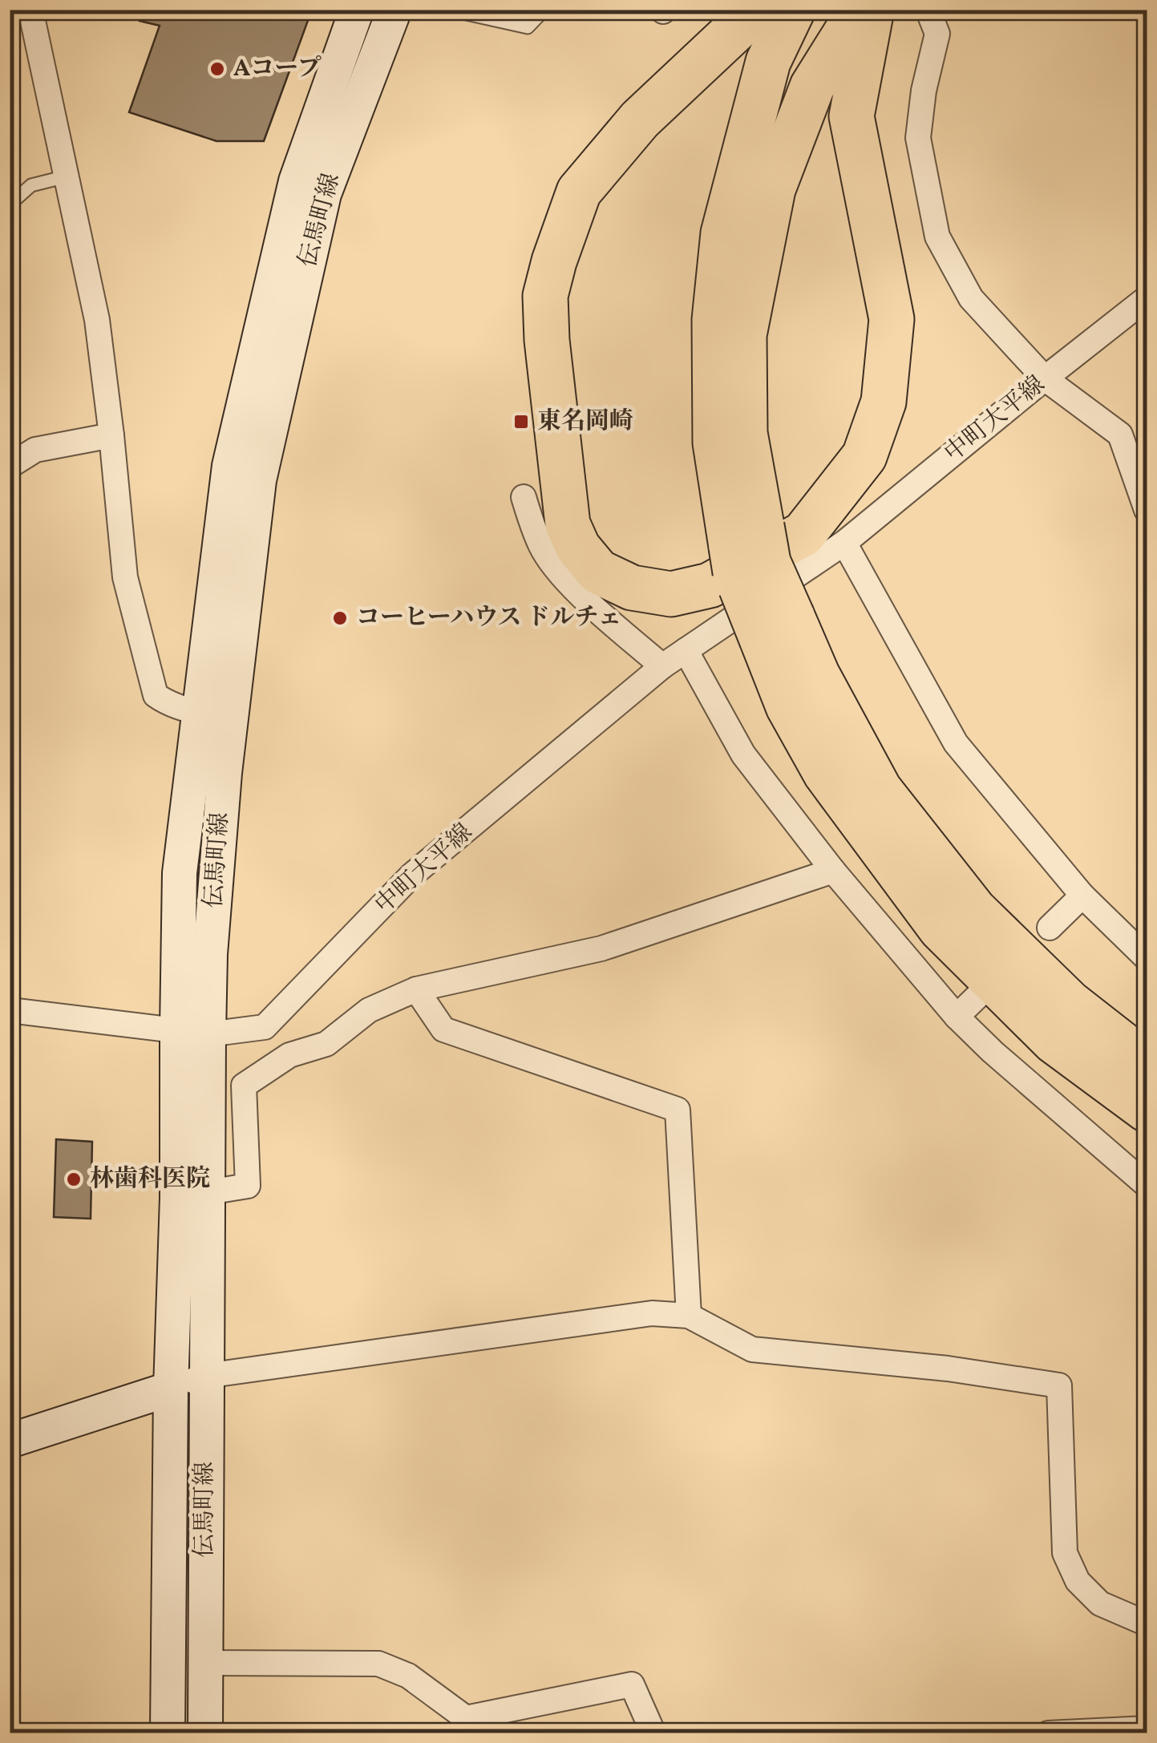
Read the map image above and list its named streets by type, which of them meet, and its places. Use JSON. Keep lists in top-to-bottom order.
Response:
{
  "streets": {
    "street": ["伝馬町線", "中町大平線"]
  },
  "crossings": [
    ["伝馬町線", "中町大平線"]
  ],
  "places": {
    "other": ["Aコープ", "コーヒーハウス ドルチェ", "林歯科医院"],
    "transit": ["東名岡崎"]
  }
}
